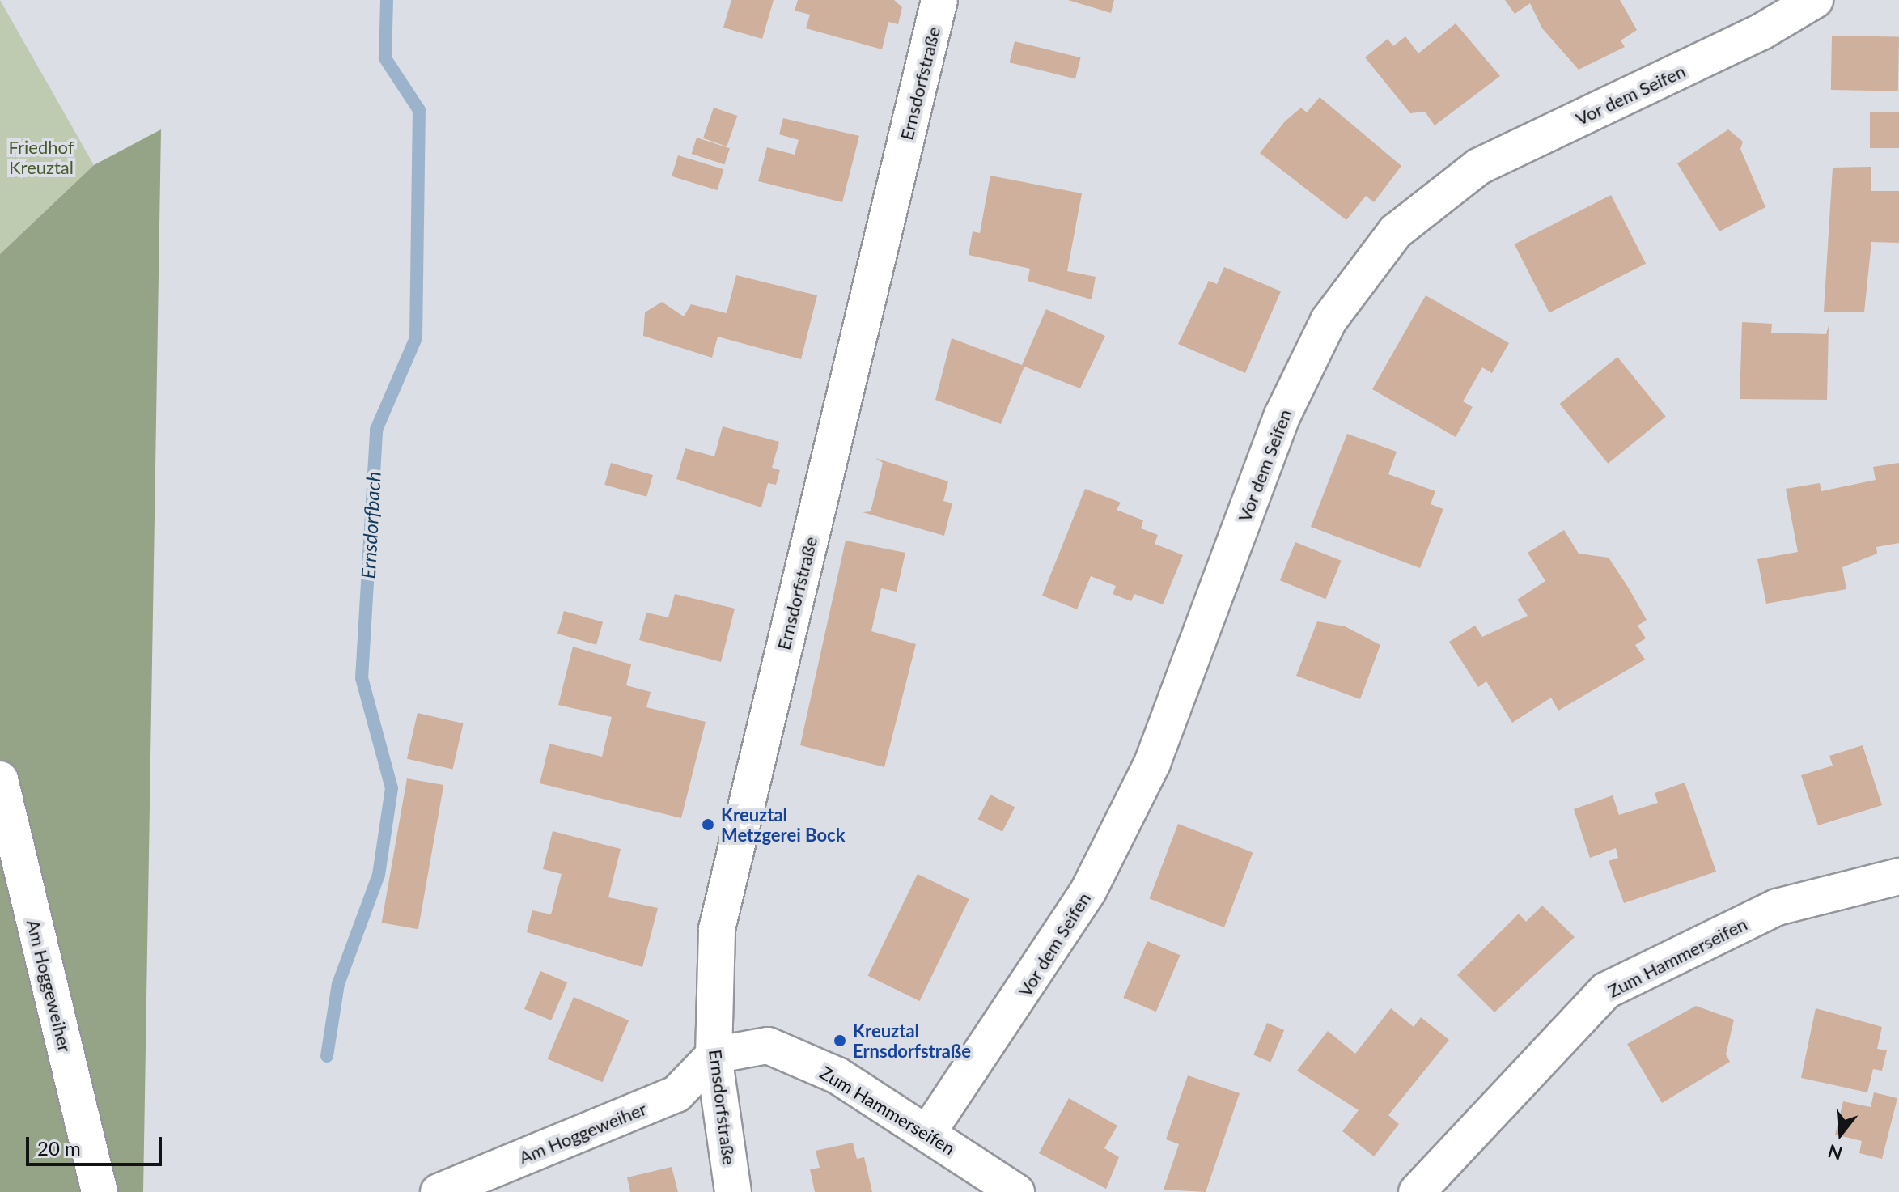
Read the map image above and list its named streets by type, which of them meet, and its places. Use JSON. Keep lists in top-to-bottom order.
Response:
{
  "streets": {
    "street": [
      "Ernsdorfstraße",
      "Vor dem Seifen",
      "Zum Hammerseifen",
      "Am Hoggeweiher"
    ]
  },
  "crossings": [
    ["Ernsdorfstraße", "Zum Hammerseifen"],
    ["Ernsdorfstraße", "Am Hoggeweiher"],
    ["Vor dem Seifen", "Zum Hammerseifen"],
    ["Zum Hammerseifen", "Am Hoggeweiher"]
  ],
  "water": ["Ernsdorfbach"],
  "parks": ["Friedhof Kreuztal"],
  "places": ["Kreuztal Metzgerei Bock", "Kreuztal Ernsdorfstraße"],
  "scale_bar": "20 m",
  "north": "bottom"
}
